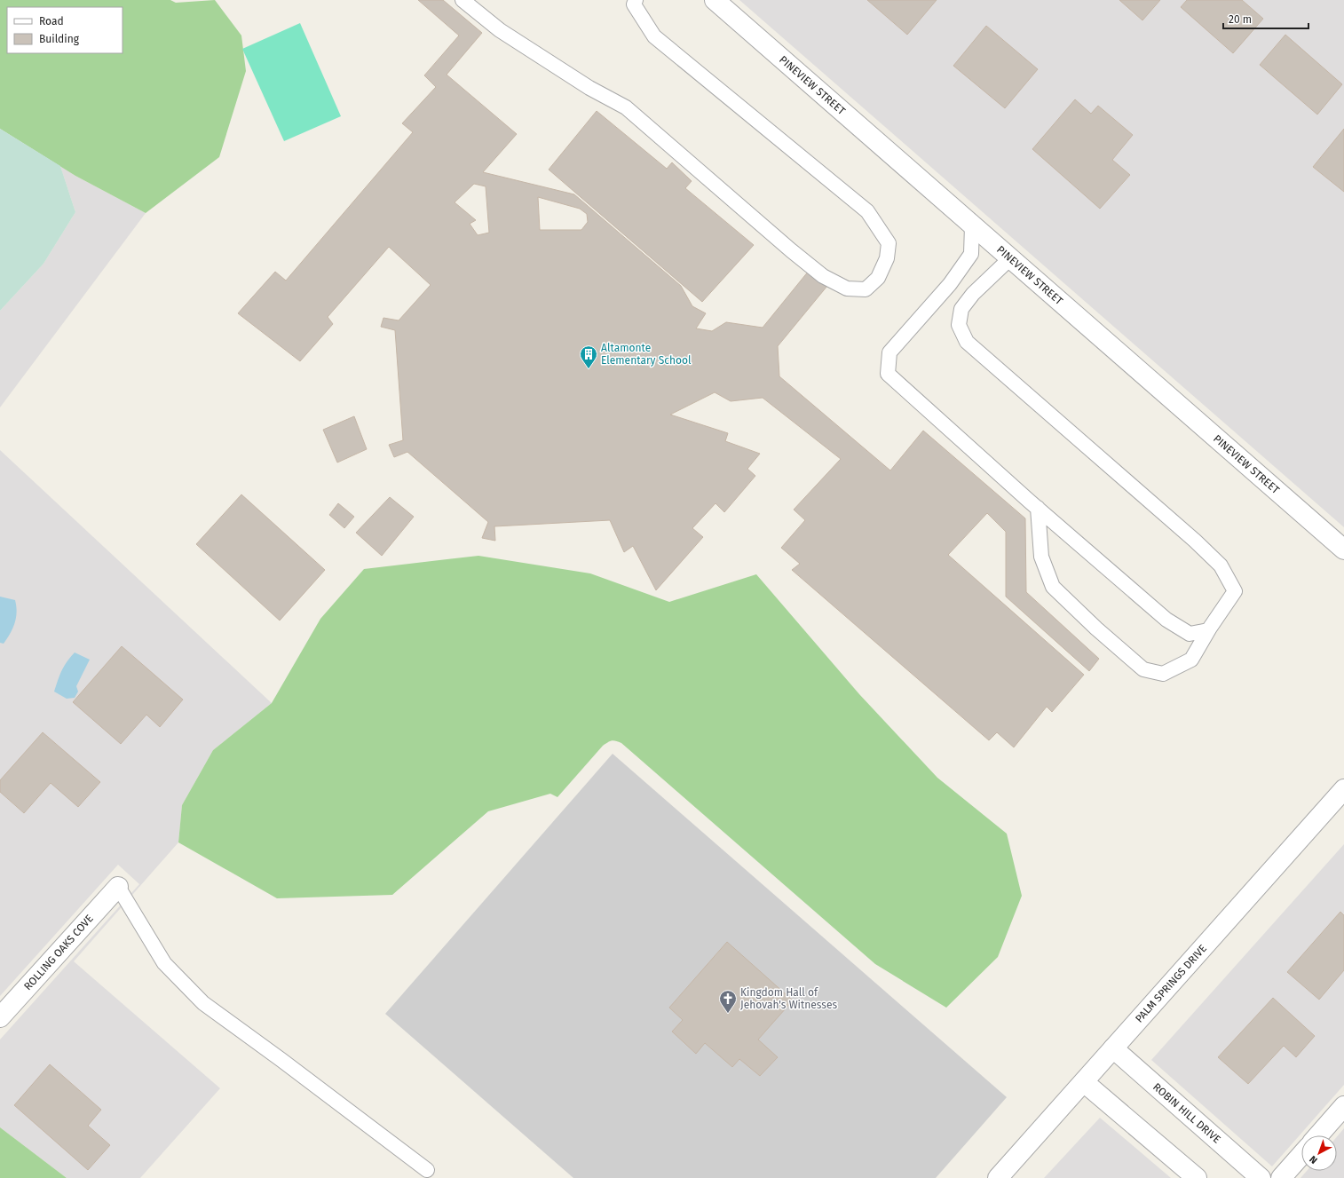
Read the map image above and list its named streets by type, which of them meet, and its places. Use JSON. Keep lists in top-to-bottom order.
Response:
{
  "streets": {
    "street": [
      "PINEVIEW STREET",
      "ROLLING OAKS COVE",
      "PALM SPRINGS DRIVE",
      "ROBIN HILL DRIVE"
    ]
  },
  "crossings": [
    ["PALM SPRINGS DRIVE", "ROBIN HILL DRIVE"]
  ],
  "places": {
    "building": ["Altamonte Elementary School"],
    "church": ["Kingdom Hall of Jehovah's Witnesses"]
  },
  "legend": ["Road", "Building"],
  "scale_bar": "20 m",
  "north": "bottom left"
}
